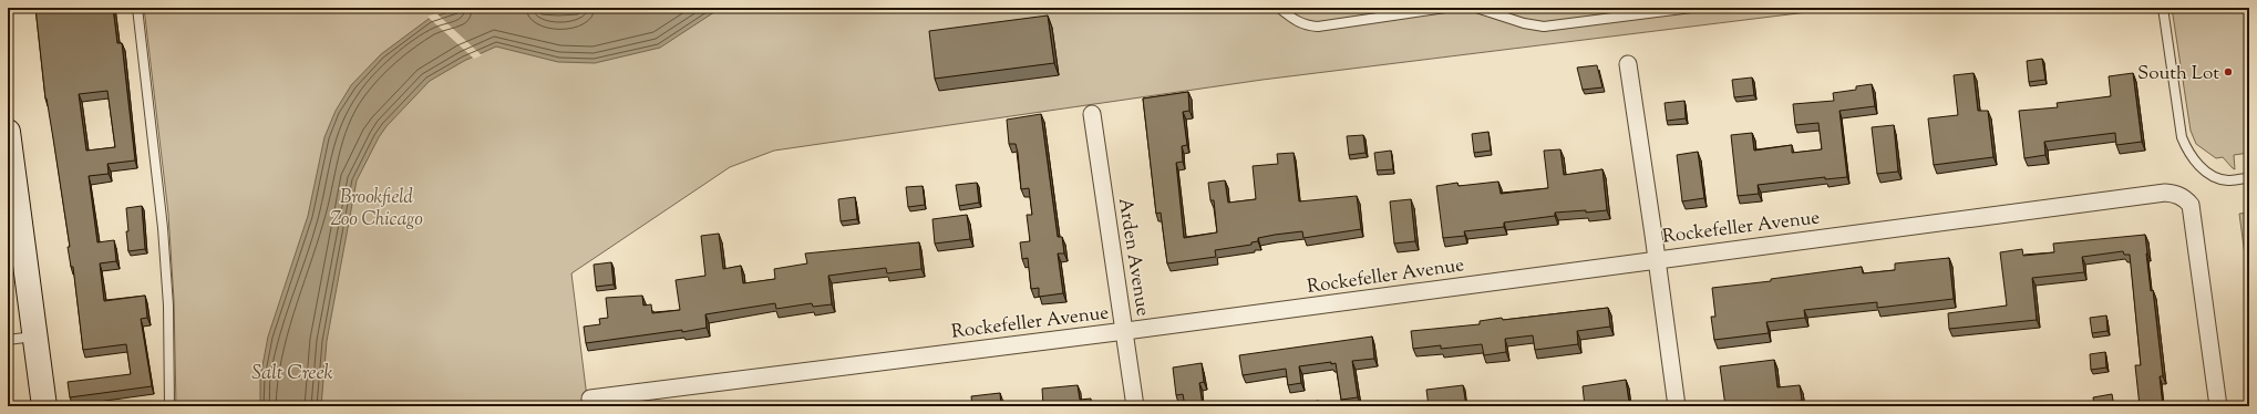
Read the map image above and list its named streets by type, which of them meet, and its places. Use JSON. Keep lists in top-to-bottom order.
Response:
{
  "streets": {
    "street": ["Rockefeller Avenue", "Arden Avenue"]
  },
  "crossings": [
    ["Rockefeller Avenue", "Arden Avenue"]
  ],
  "water": ["Salt Creek"],
  "parks": ["Brookfield Zoo Chicago"],
  "places": ["South Lot"]
}
